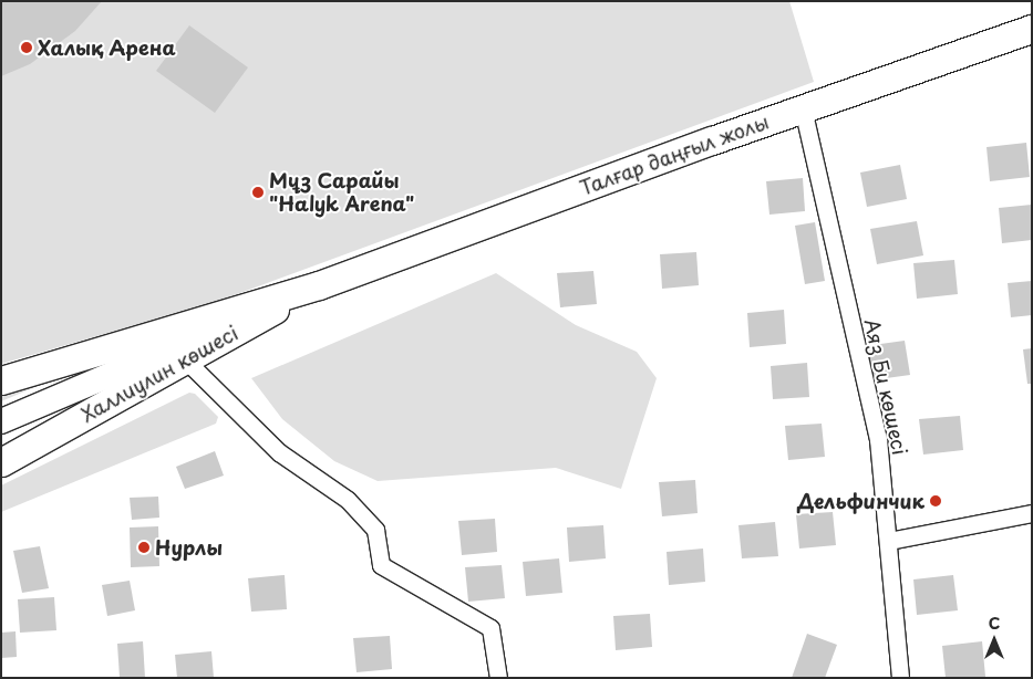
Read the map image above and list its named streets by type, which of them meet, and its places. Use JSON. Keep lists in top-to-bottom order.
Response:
{
  "streets": {
    "main road": ["Талғар даңғыл жолы", "Халлиулин көшесі"],
    "street": ["Аяз Би көшесі"]
  },
  "crossings": [
    ["Талғар даңғыл жолы", "Халлиулин көшесі"],
    ["Талғар даңғыл жолы", "Аяз Би көшесі"]
  ],
  "places": [
    "Халық Арена",
    "Мұз Сарайы \"Halyk Arena\"",
    "Дельфинчик",
    "Нурлы"
  ],
  "north": "top"
}
